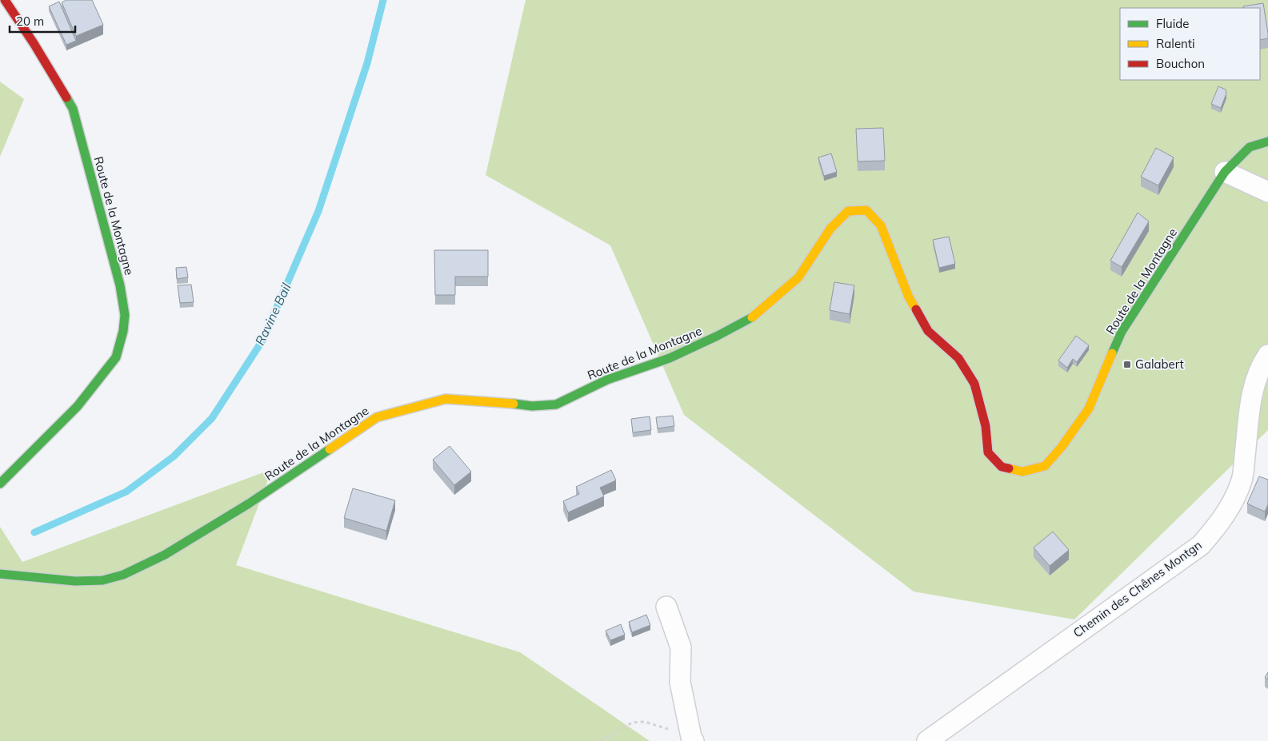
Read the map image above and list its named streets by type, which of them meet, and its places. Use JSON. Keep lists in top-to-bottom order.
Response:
{
  "streets": {
    "main road": ["Route de la Montagne"],
    "street": ["Chemin des Chênes Montgn"]
  },
  "water": ["Ravine Bail"],
  "places": {
    "transit": ["Galabert"]
  },
  "legend": ["Fluide", "Ralenti", "Bouchon"],
  "scale_bar": "20 m"
}
